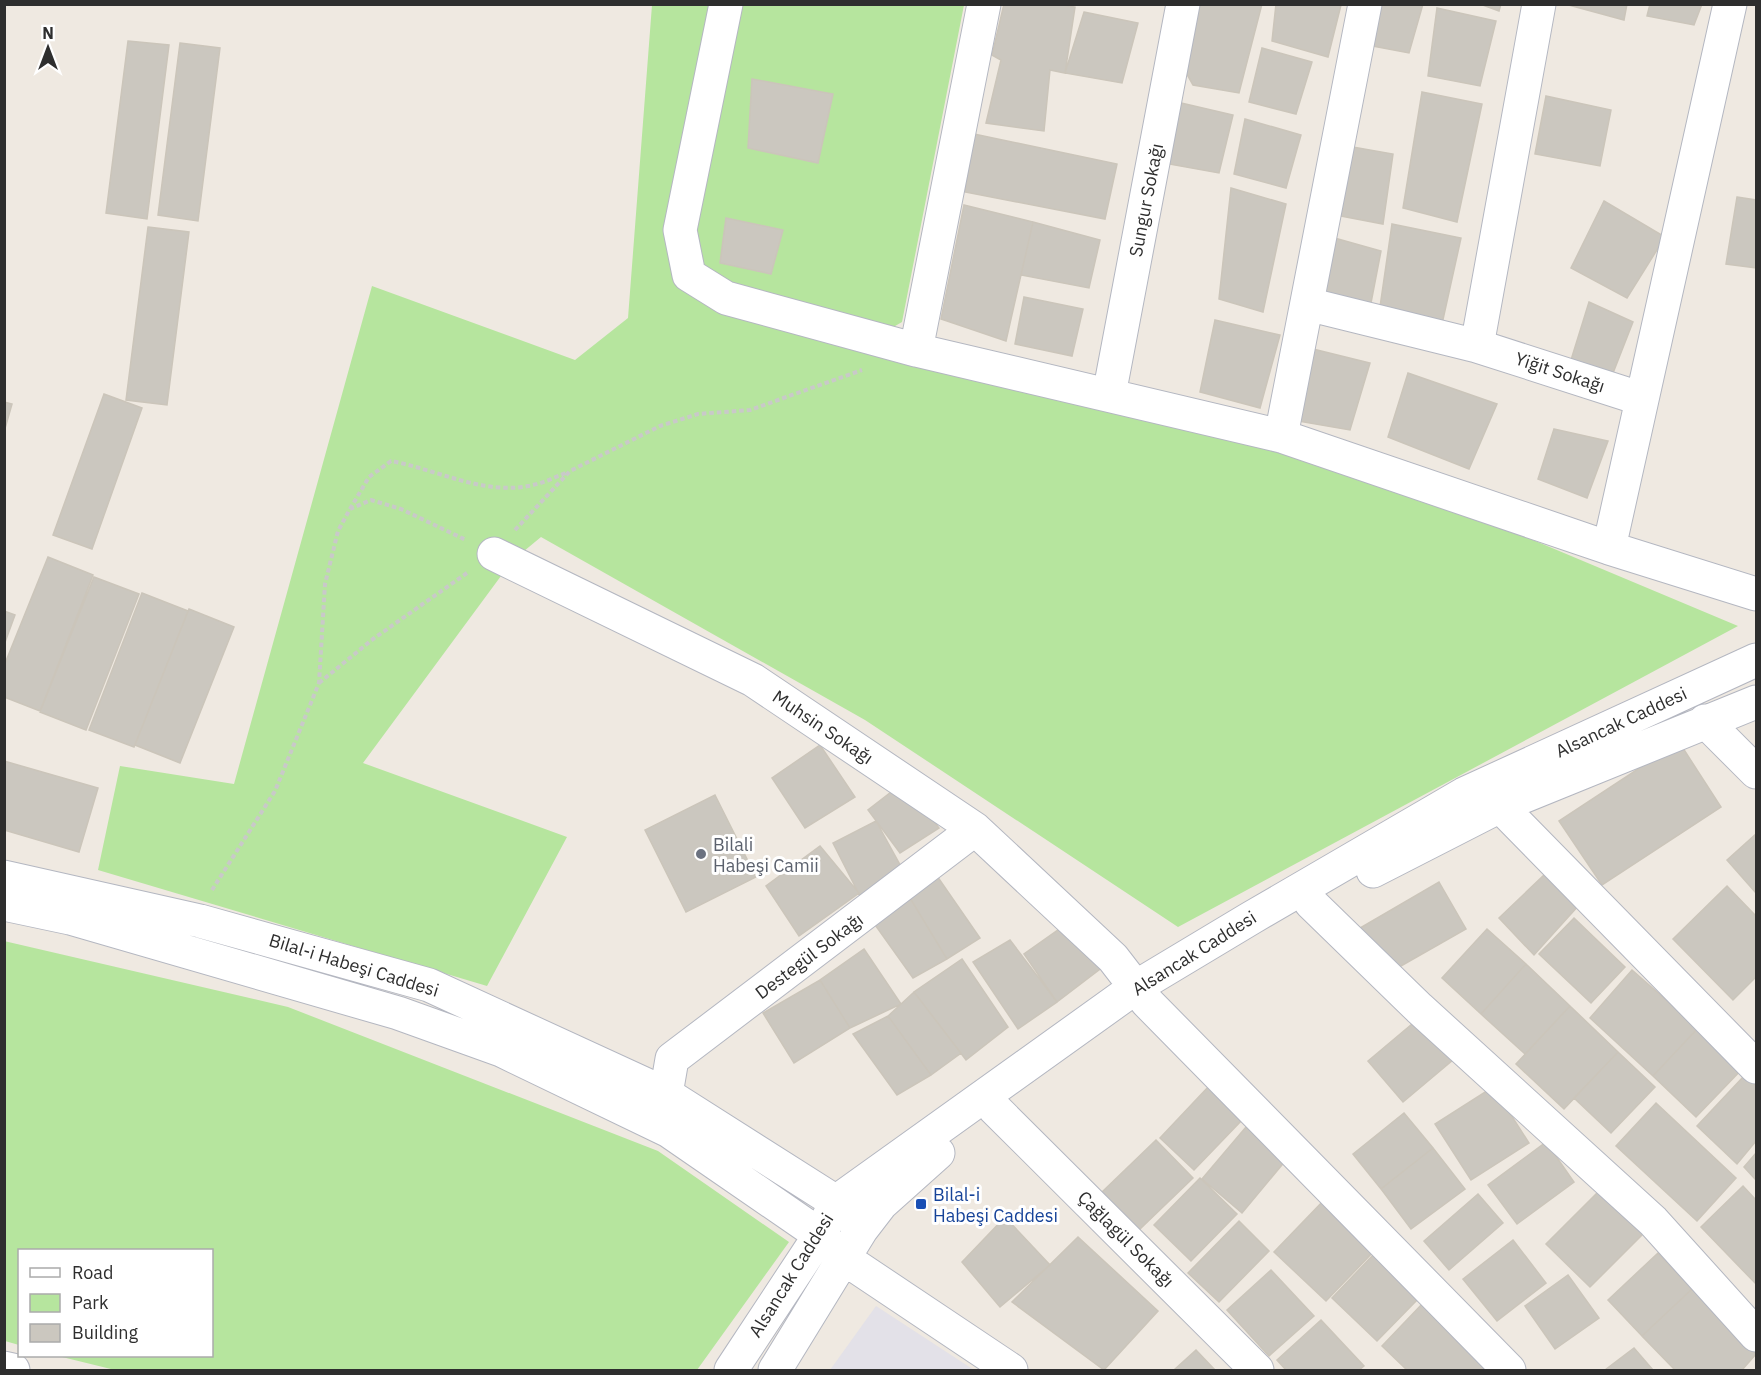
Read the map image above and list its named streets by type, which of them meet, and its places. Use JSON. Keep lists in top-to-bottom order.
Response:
{
  "streets": {
    "street": [
      "Sungur Sokağı",
      "Yiğit Sokağı",
      "Alsancak Caddesi",
      "Muhsin Sokağı",
      "Destegül Sokağı",
      "Bilal-i Habeşi Caddesi",
      "Çağlagül Sokağı"
    ]
  },
  "crossings": [
    ["Alsancak Caddesi", "Muhsin Sokağı"],
    ["Alsancak Caddesi", "Bilal-i Habeşi Caddesi"],
    ["Alsancak Caddesi", "Çağlagül Sokağı"],
    ["Muhsin Sokağı", "Destegül Sokağı"],
    ["Destegül Sokağı", "Bilal-i Habeşi Caddesi"]
  ],
  "places": {
    "other": ["Bilali Habeşi Camii"],
    "transit": ["Bilal-i Habeşi Caddesi"]
  },
  "legend": ["Road", "Park", "Building"],
  "north": "top"
}
